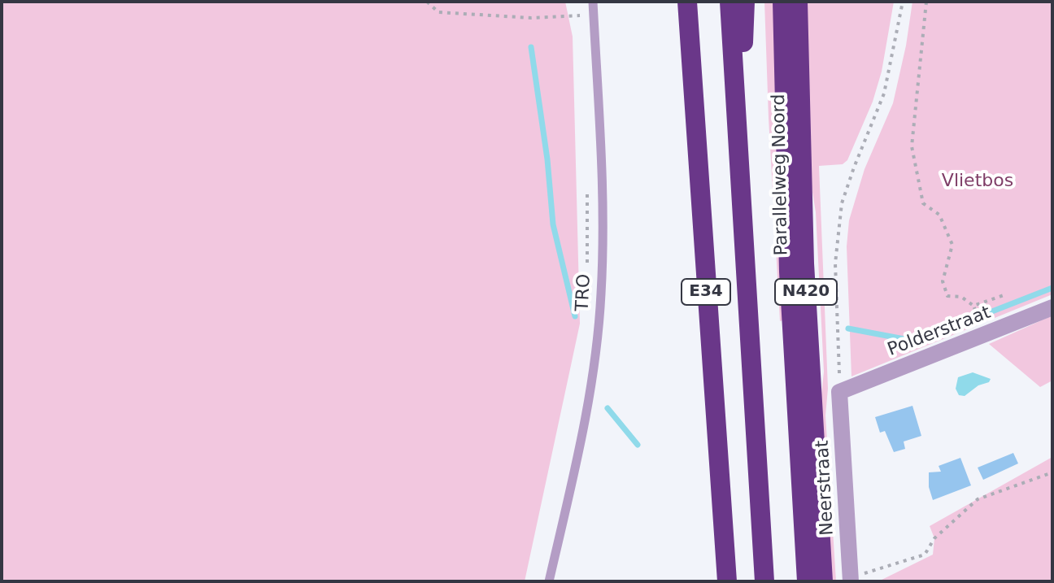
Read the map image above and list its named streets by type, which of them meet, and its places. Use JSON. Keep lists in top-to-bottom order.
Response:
{
  "streets": {
    "highway": ["Parallelweg Noord", "E34", "N420"],
    "street": ["Polderstraat", "Neerstraat"],
    "lane": ["TRO"]
  },
  "crossings": [
    ["Polderstraat", "Neerstraat"]
  ],
  "parks": ["Vlietbos"]
}
